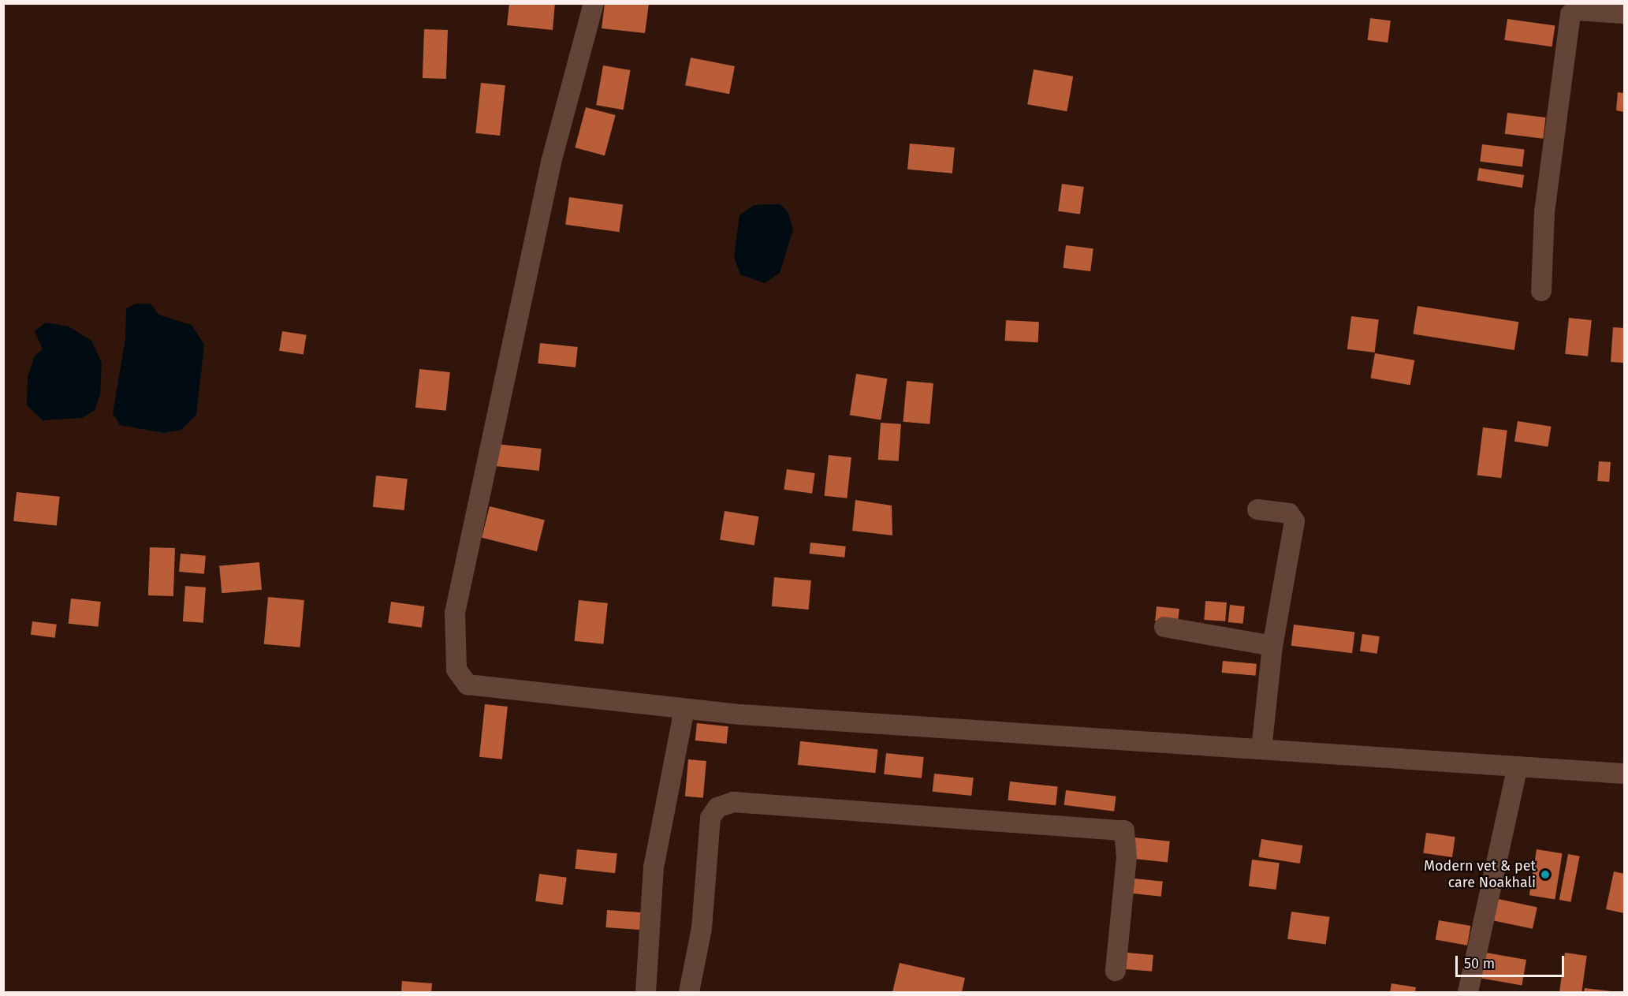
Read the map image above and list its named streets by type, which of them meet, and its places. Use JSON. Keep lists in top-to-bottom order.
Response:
{
  "places": ["Modern vet & pet care Noakhali"],
  "scale_bar": "50 m"
}
